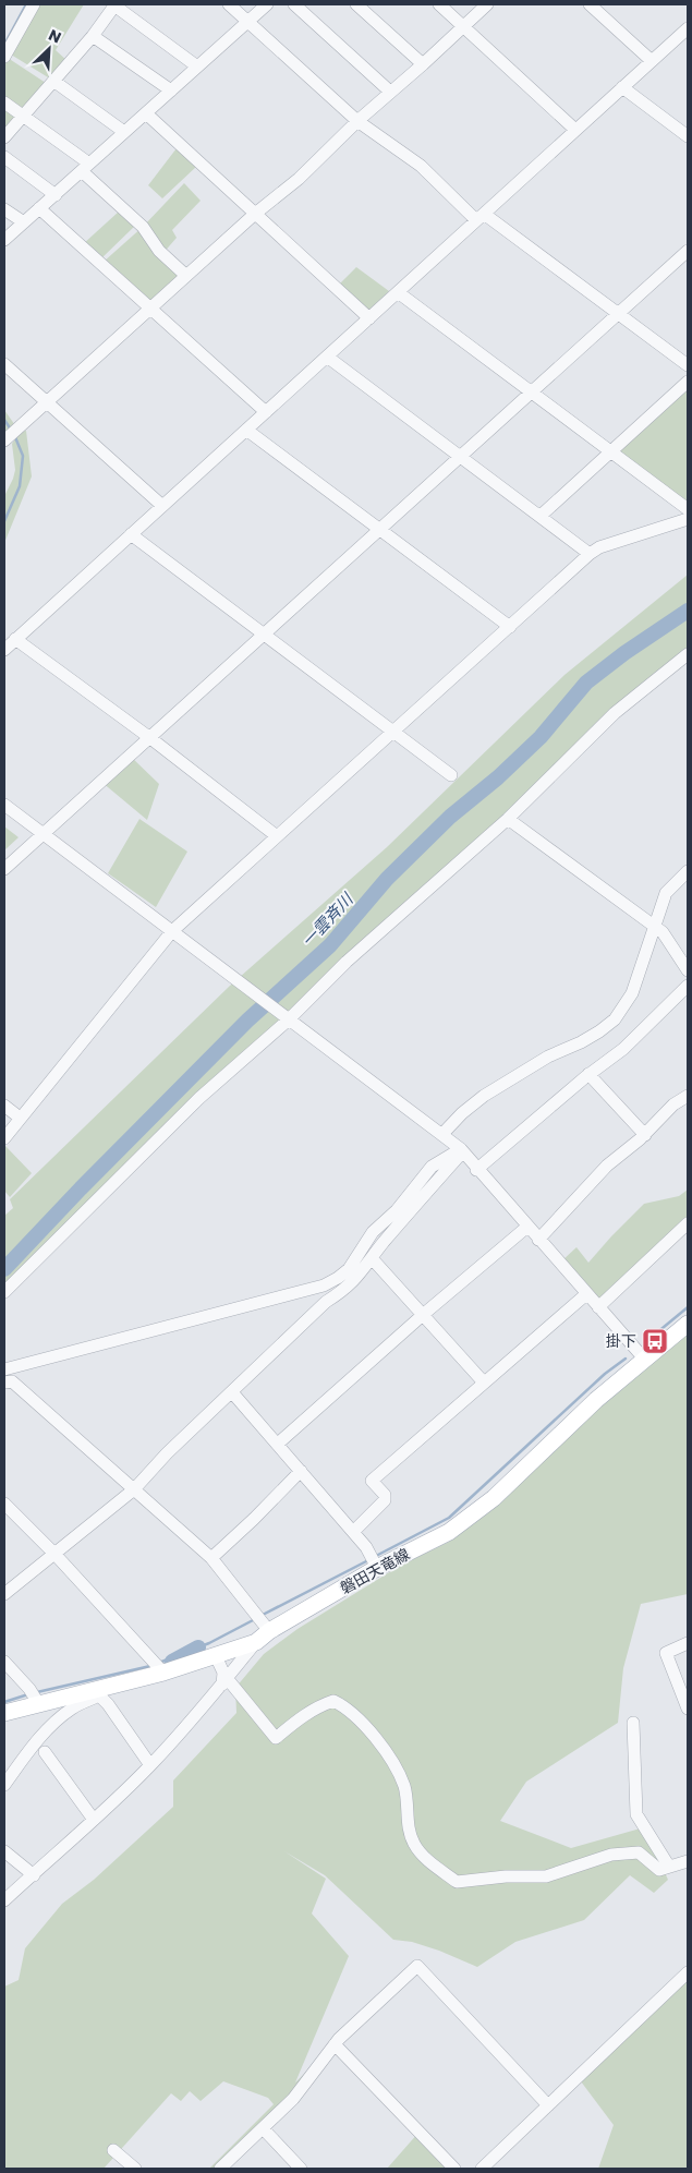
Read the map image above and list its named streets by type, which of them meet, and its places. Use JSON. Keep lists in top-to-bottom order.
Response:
{
  "streets": {
    "main road": ["磐田天竜線"]
  },
  "water": ["一雲斉川"],
  "places": {
    "bus stop": ["掛下"]
  },
  "north": "top right"
}
